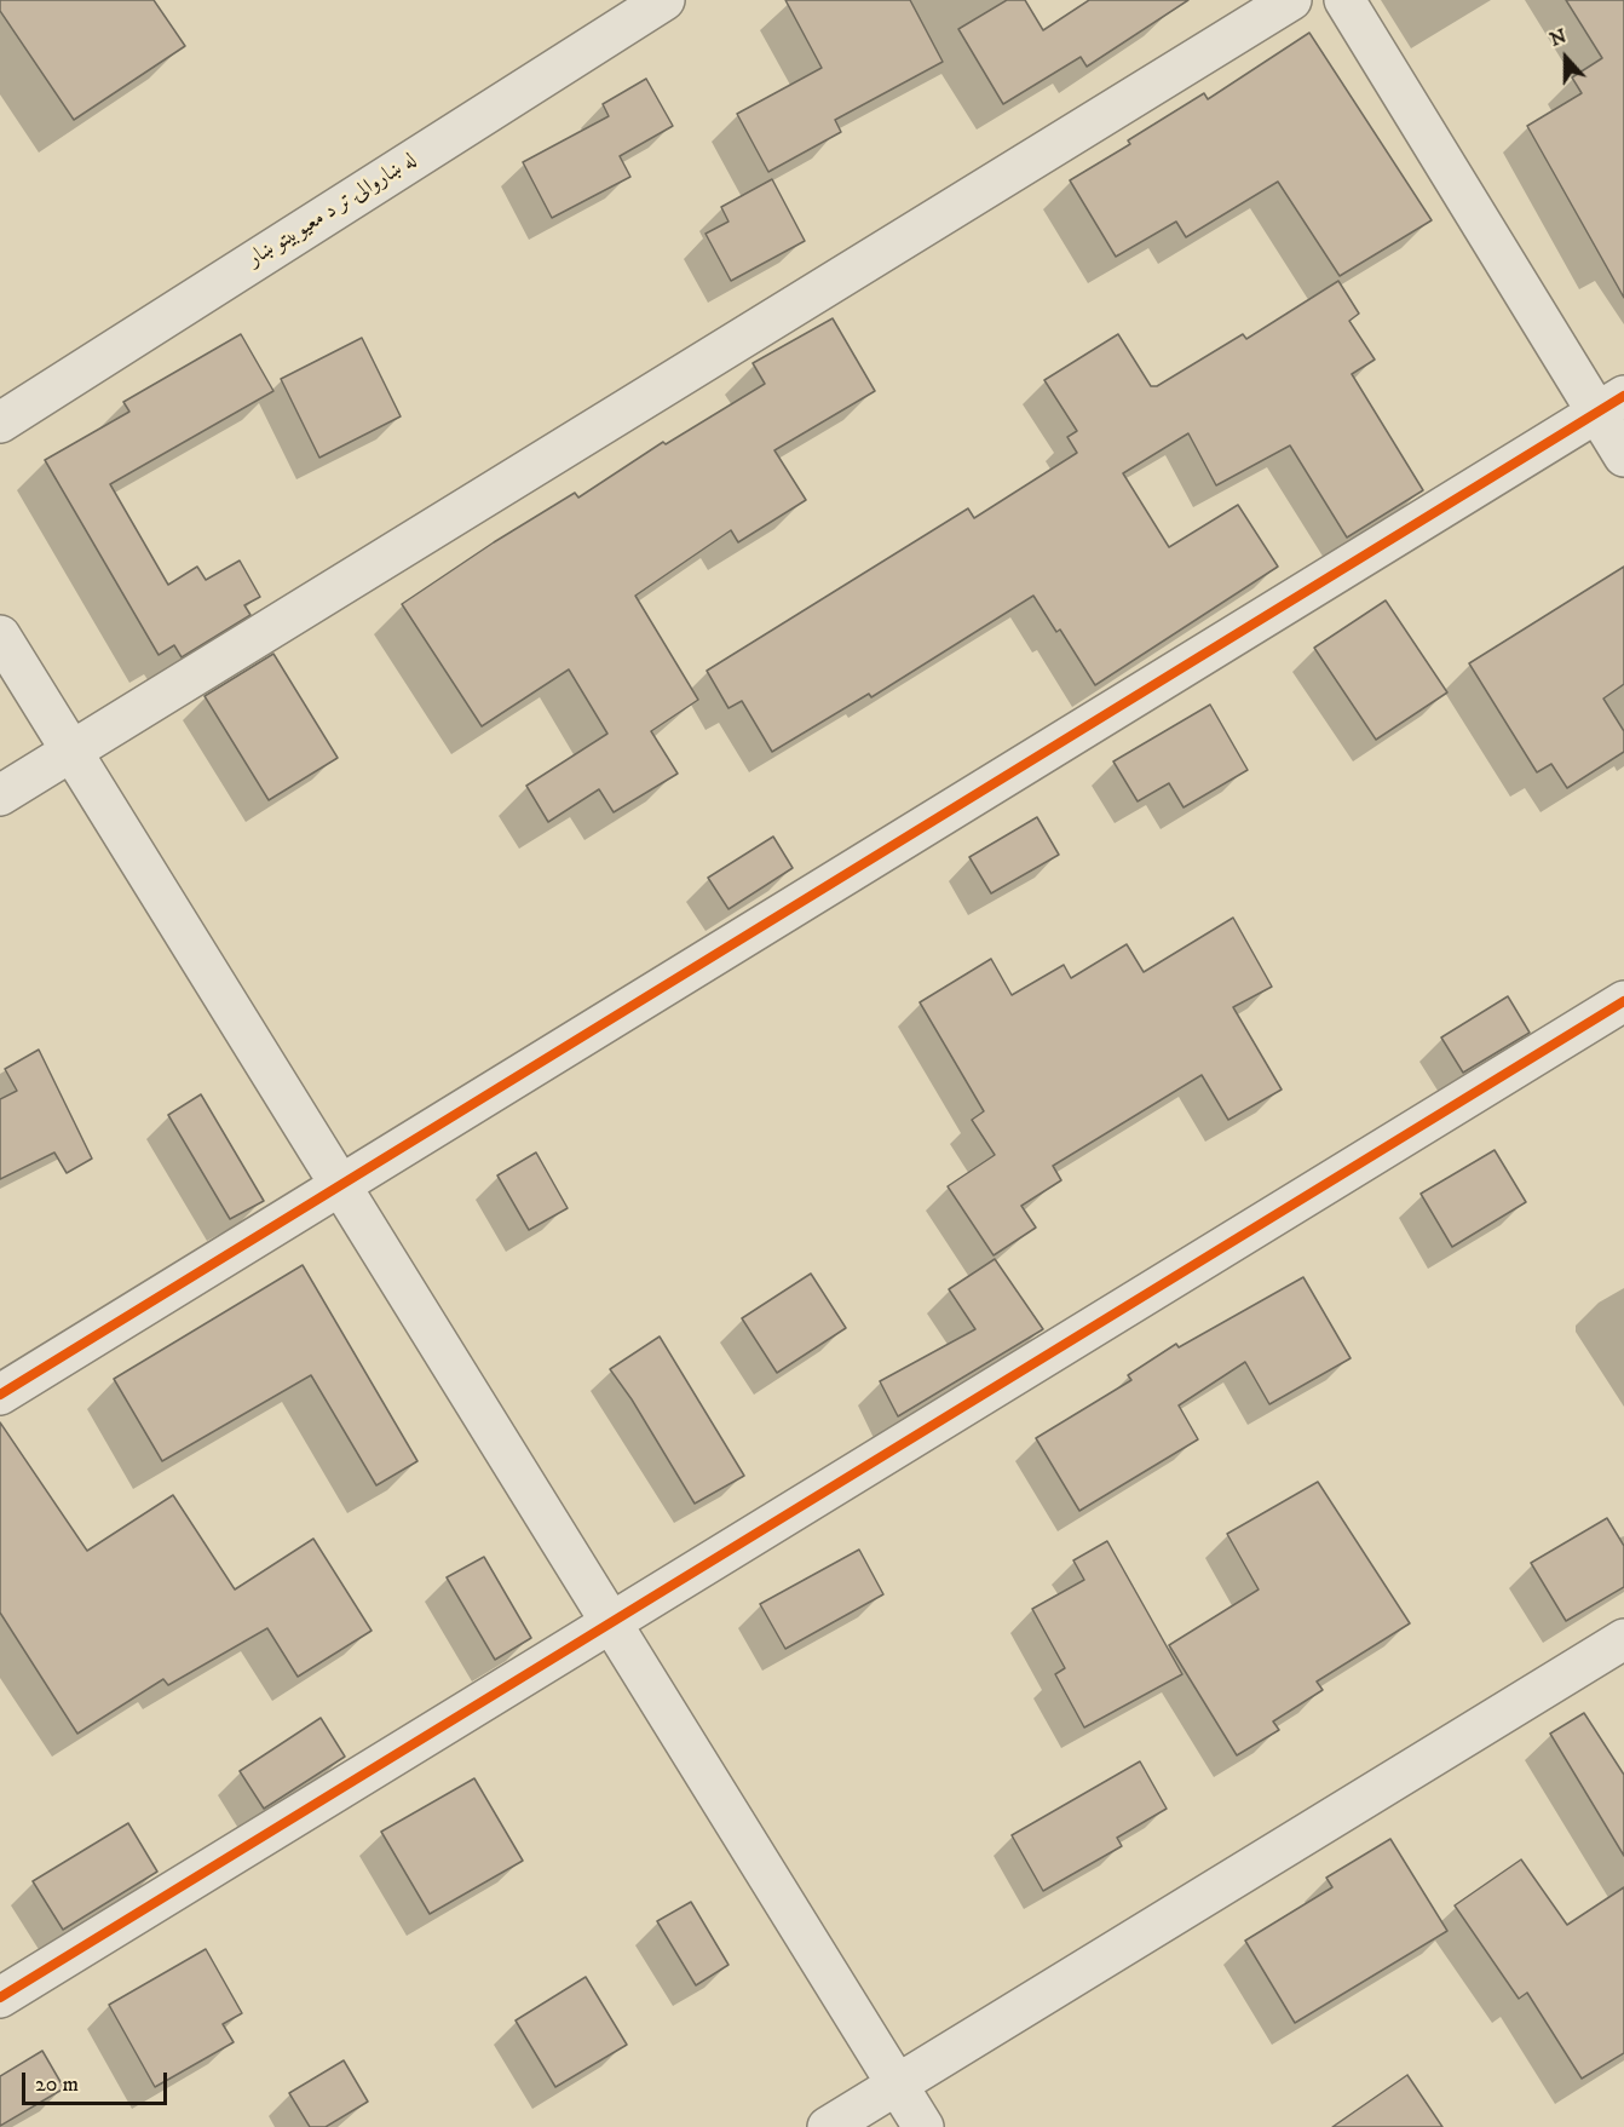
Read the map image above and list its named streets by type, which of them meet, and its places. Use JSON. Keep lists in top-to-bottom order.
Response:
{
  "streets": {
    "street": ["له ښاروالۍ تر د معیوبیتو ښار"]
  },
  "scale_bar": "20 m",
  "north": "top"
}
